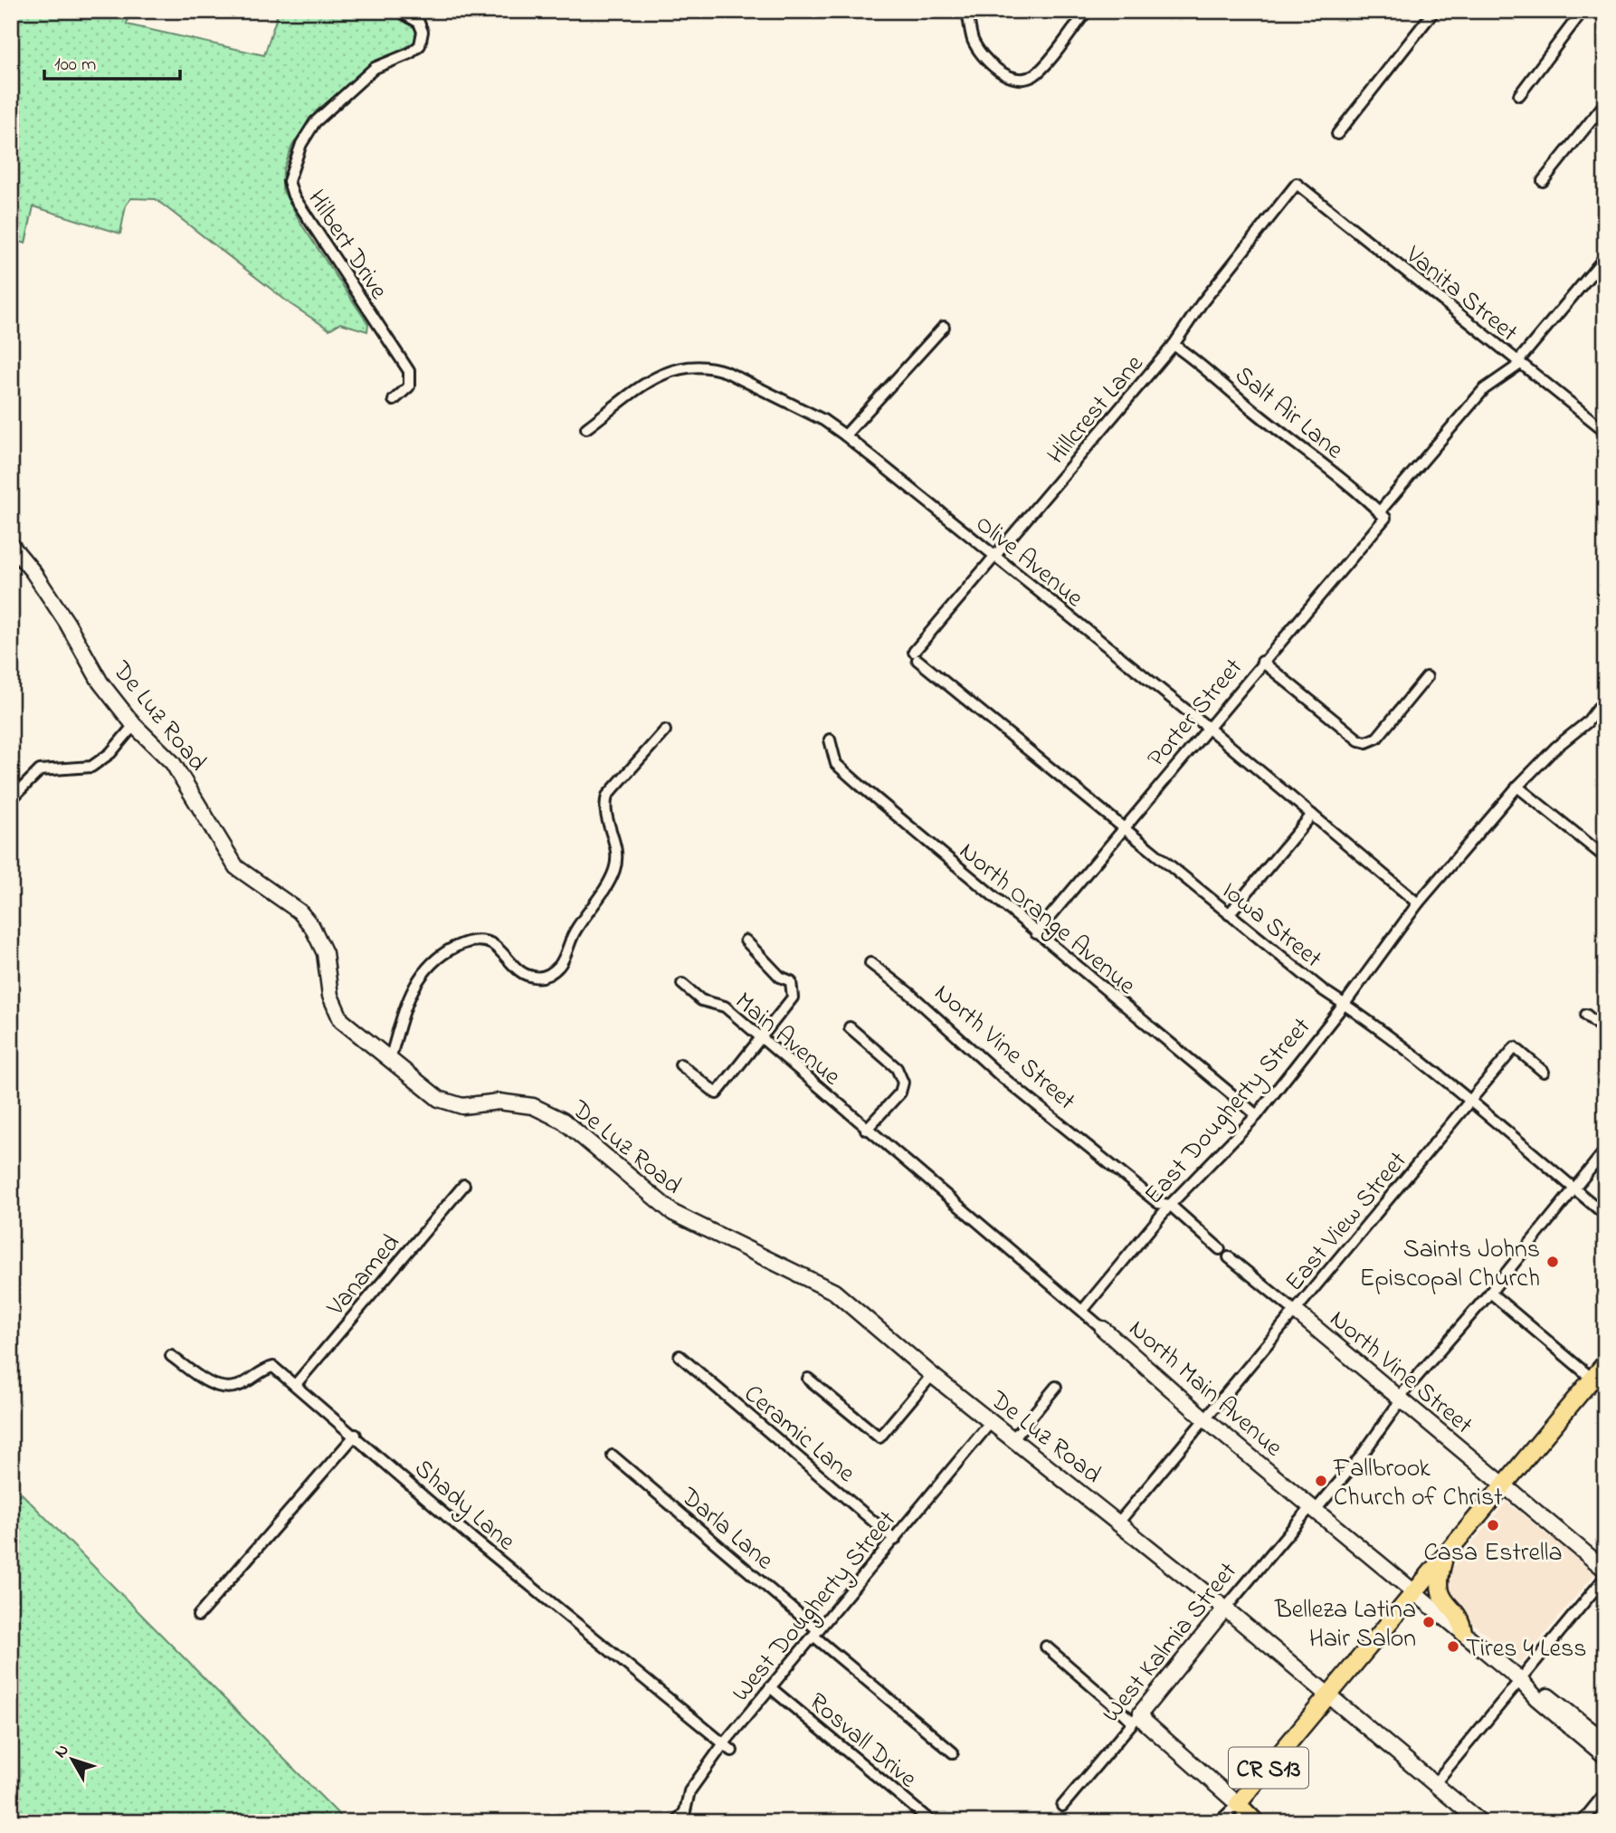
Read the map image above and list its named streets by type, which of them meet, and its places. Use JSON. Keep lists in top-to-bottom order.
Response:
{
  "streets": {
    "main road": [
      "De Luz Road",
      "North Vine Street",
      "North Main Avenue",
      "West Kalmia Street",
      "CR S13"
    ],
    "street": [
      "Hilbert Drive",
      "Vanita Street",
      "Hillcrest Lane",
      "Salt Air Lane",
      "Olive Avenue",
      "Porter Street",
      "North Orange Avenue",
      "Iowa Street",
      "Main Avenue",
      "East Dougherty Street",
      "East View Street",
      "Vanamed",
      "Ceramic Lane",
      "Shady Lane",
      "Darla Lane",
      "West Dougherty Street",
      "Rosvall Drive"
    ]
  },
  "crossings": [
    ["Vanita Street", "Hillcrest Lane"],
    ["Vanita Street", "Porter Street"],
    ["Hillcrest Lane", "Salt Air Lane"],
    ["Hillcrest Lane", "Olive Avenue"],
    ["Hillcrest Lane", "Iowa Street"],
    ["Salt Air Lane", "Porter Street"],
    ["Olive Avenue", "Porter Street"],
    ["Olive Avenue", "East Dougherty Street"],
    ["Porter Street", "North Orange Avenue"],
    ["Porter Street", "Iowa Street"],
    ["De Luz Road", "East View Street"],
    ["De Luz Road", "West Dougherty Street"],
    ["De Luz Road", "West Kalmia Street"],
    ["De Luz Road", "CR S13"],
    ["North Orange Avenue", "East Dougherty Street"],
    ["Iowa Street", "East Dougherty Street"],
    ["Iowa Street", "East View Street"],
    ["Iowa Street", "West Kalmia Street"],
    ["Main Avenue", "North Main Avenue"],
    ["North Vine Street", "East Dougherty Street"],
    ["North Vine Street", "East View Street"],
    ["North Vine Street", "West Kalmia Street"],
    ["North Vine Street", "CR S13"],
    ["East Dougherty Street", "North Main Avenue"],
    ["East View Street", "North Main Avenue"],
    ["Vanamed", "Shady Lane"],
    ["North Main Avenue", "West Kalmia Street"],
    ["North Main Avenue", "CR S13"],
    ["Ceramic Lane", "West Dougherty Street"],
    ["Shady Lane", "West Dougherty Street"],
    ["Darla Lane", "West Dougherty Street"],
    ["West Dougherty Street", "Rosvall Drive"]
  ],
  "places": [
    "Saints Johns Episcopal Church",
    "Fallbrook Church of Christ",
    "Casa Estrella",
    "Belleza Latina Hair Salon",
    "Tires 4 Less"
  ],
  "scale_bar": "100 m",
  "north": "top left"
}
